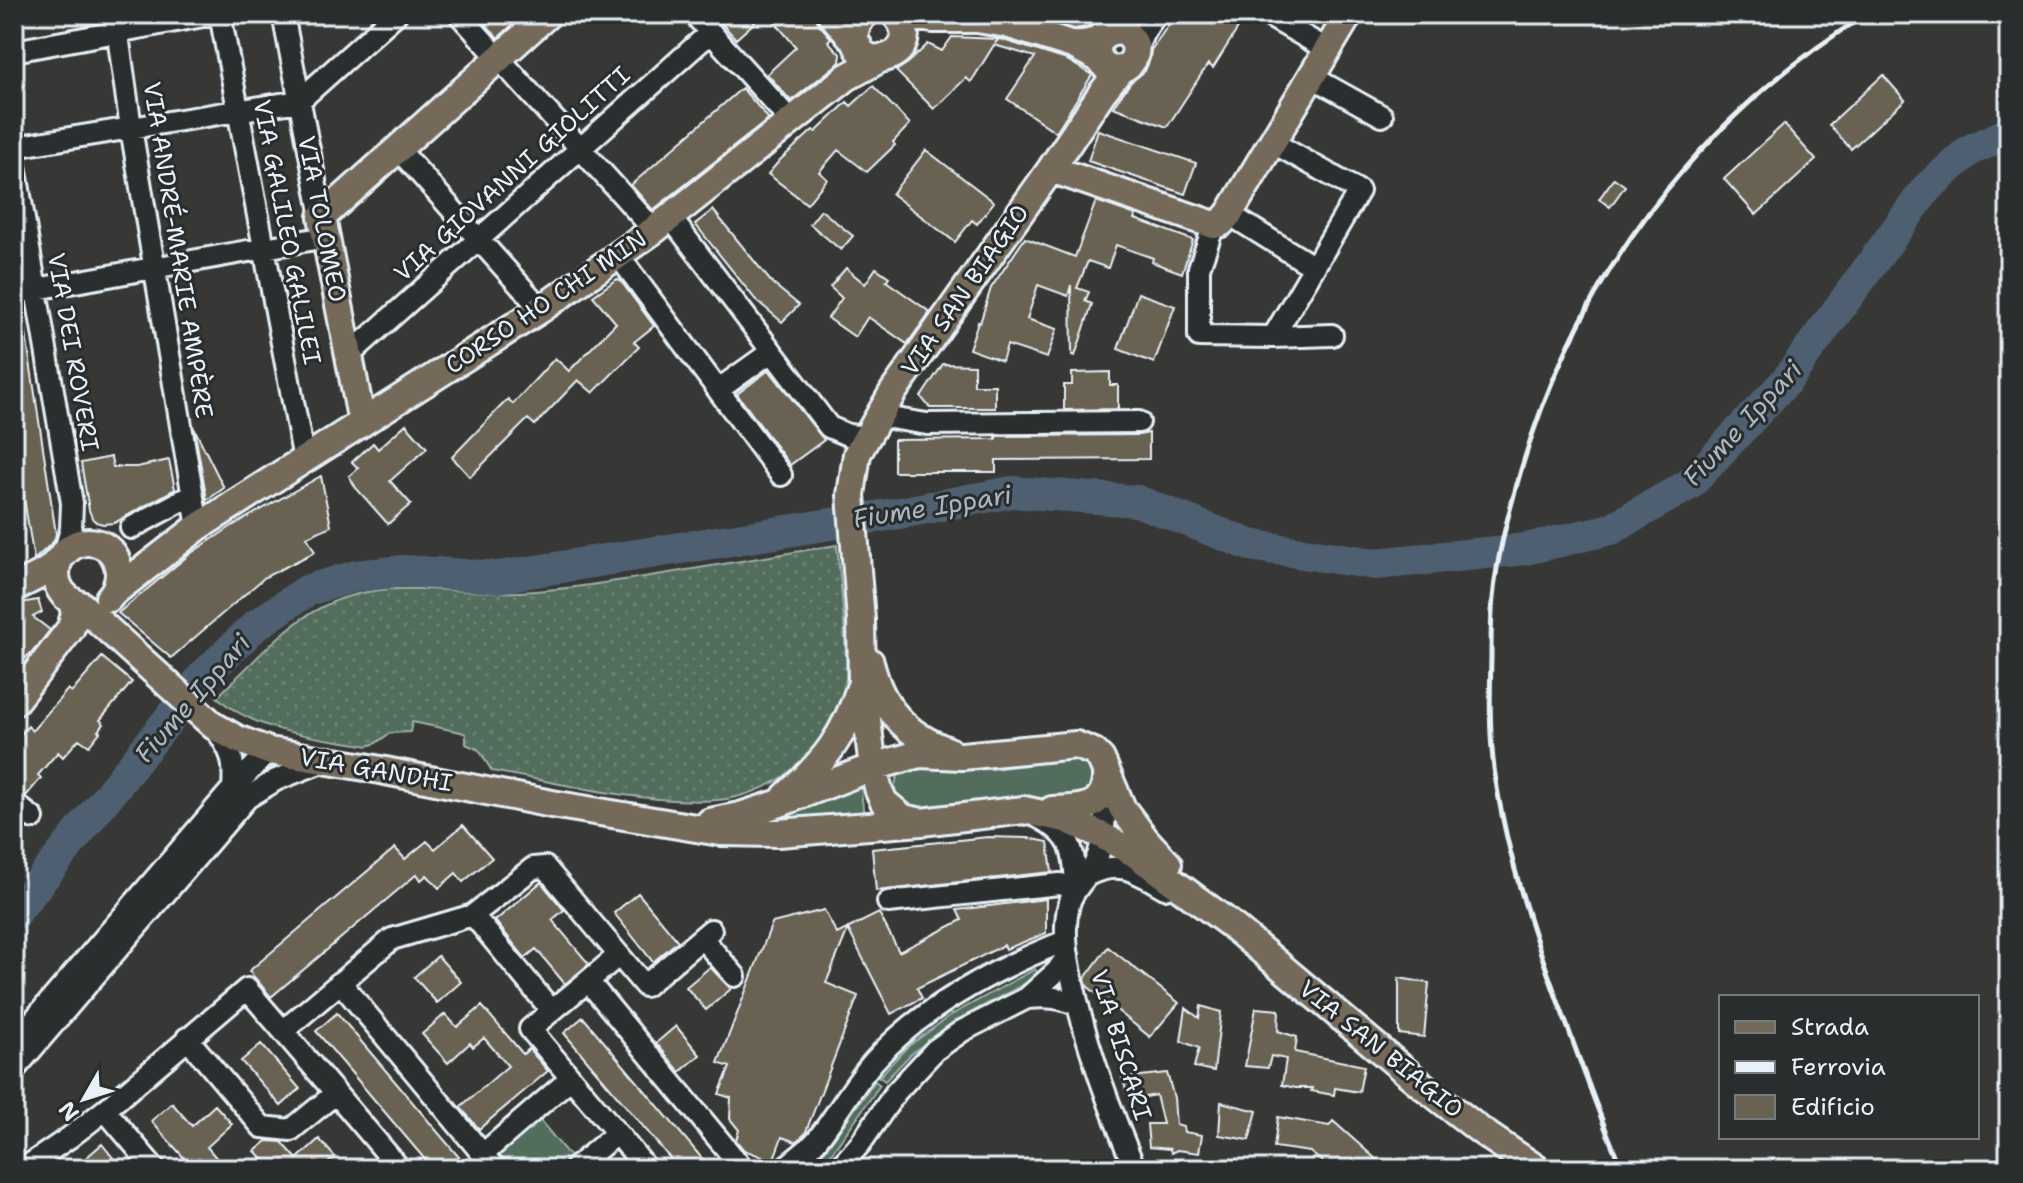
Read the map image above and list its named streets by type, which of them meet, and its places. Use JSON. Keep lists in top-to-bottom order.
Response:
{
  "streets": {
    "main road": [
      "VIA TOLOMEO",
      "VIA SAN BIAGIO",
      "CORSO HO CHI MIN",
      "VIA GANDHI"
    ],
    "street": [
      "VIA GIOVANNI GIOLITTI",
      "VIA GALILEO GALILEI",
      "VIA ANDRÉ-MARIE AMPÈRE",
      "VIA DEI ROVERI",
      "VIA BISCARI"
    ]
  },
  "crossings": [
    ["VIA GIOVANNI GIOLITTI", "VIA TOLOMEO"],
    ["VIA TOLOMEO", "CORSO HO CHI MIN"],
    ["VIA GALILEO GALILEI", "CORSO HO CHI MIN"],
    ["VIA ANDRÉ-MARIE AMPÈRE", "CORSO HO CHI MIN"],
    ["VIA DEI ROVERI", "VIA GANDHI"]
  ],
  "water": ["Fiume Ippari"],
  "legend": ["Strada", "Ferrovia", "Edificio"],
  "north": "bottom left"
}
